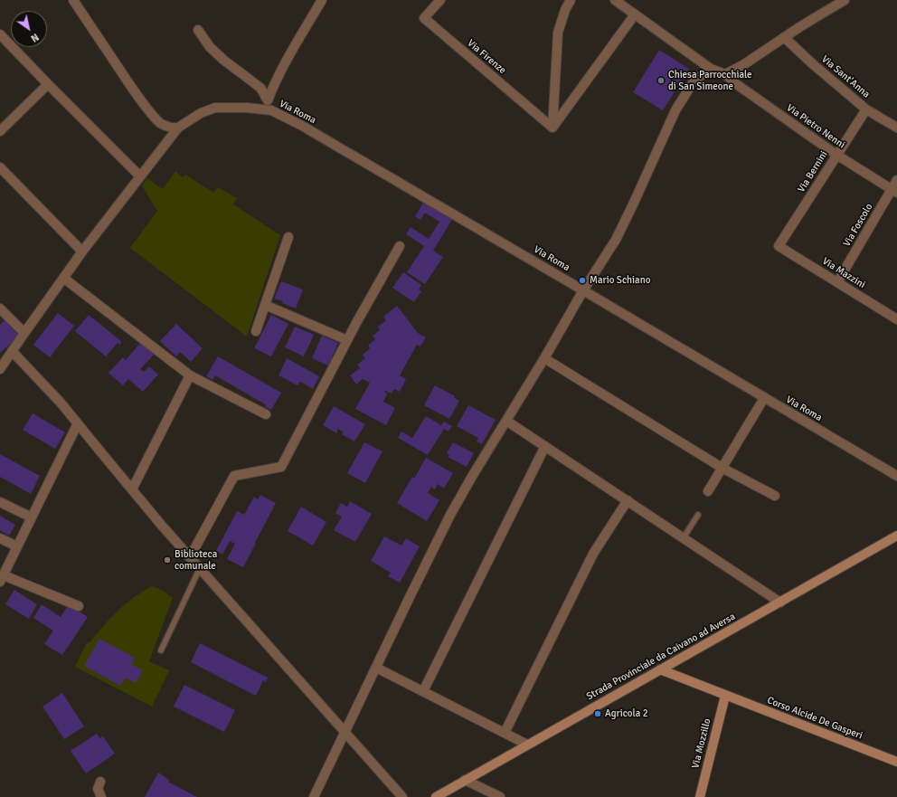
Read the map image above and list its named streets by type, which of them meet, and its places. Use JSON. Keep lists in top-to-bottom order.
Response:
{
  "streets": {
    "main road": ["Strada Provinciale da Caivano ad Aversa", "Corso Alcide De Gasperi", "Via Mozzillo"],
    "street": [
      "Via Firenze",
      "Via Sant'Anna",
      "Via Roma",
      "Via Pietro Nenni",
      "Via Bernini",
      "Via Foscolo",
      "Via Mazzini"
    ]
  },
  "crossings": [
    ["Via Sant'Anna", "Via Bernini"],
    ["Via Pietro Nenni", "Via Bernini"],
    ["Via Pietro Nenni", "Via Foscolo"],
    ["Via Bernini", "Via Mazzini"],
    ["Via Foscolo", "Via Mazzini"],
    ["Strada Provinciale da Caivano ad Aversa", "Corso Alcide De Gasperi"],
    ["Corso Alcide De Gasperi", "Via Mozzillo"]
  ],
  "places": [
    "Chiesa Parrocchiale di San Simeone",
    "Mario Schiano",
    "Biblioteca comunale",
    "Agricola 2"
  ],
  "north": "bottom right"
}
